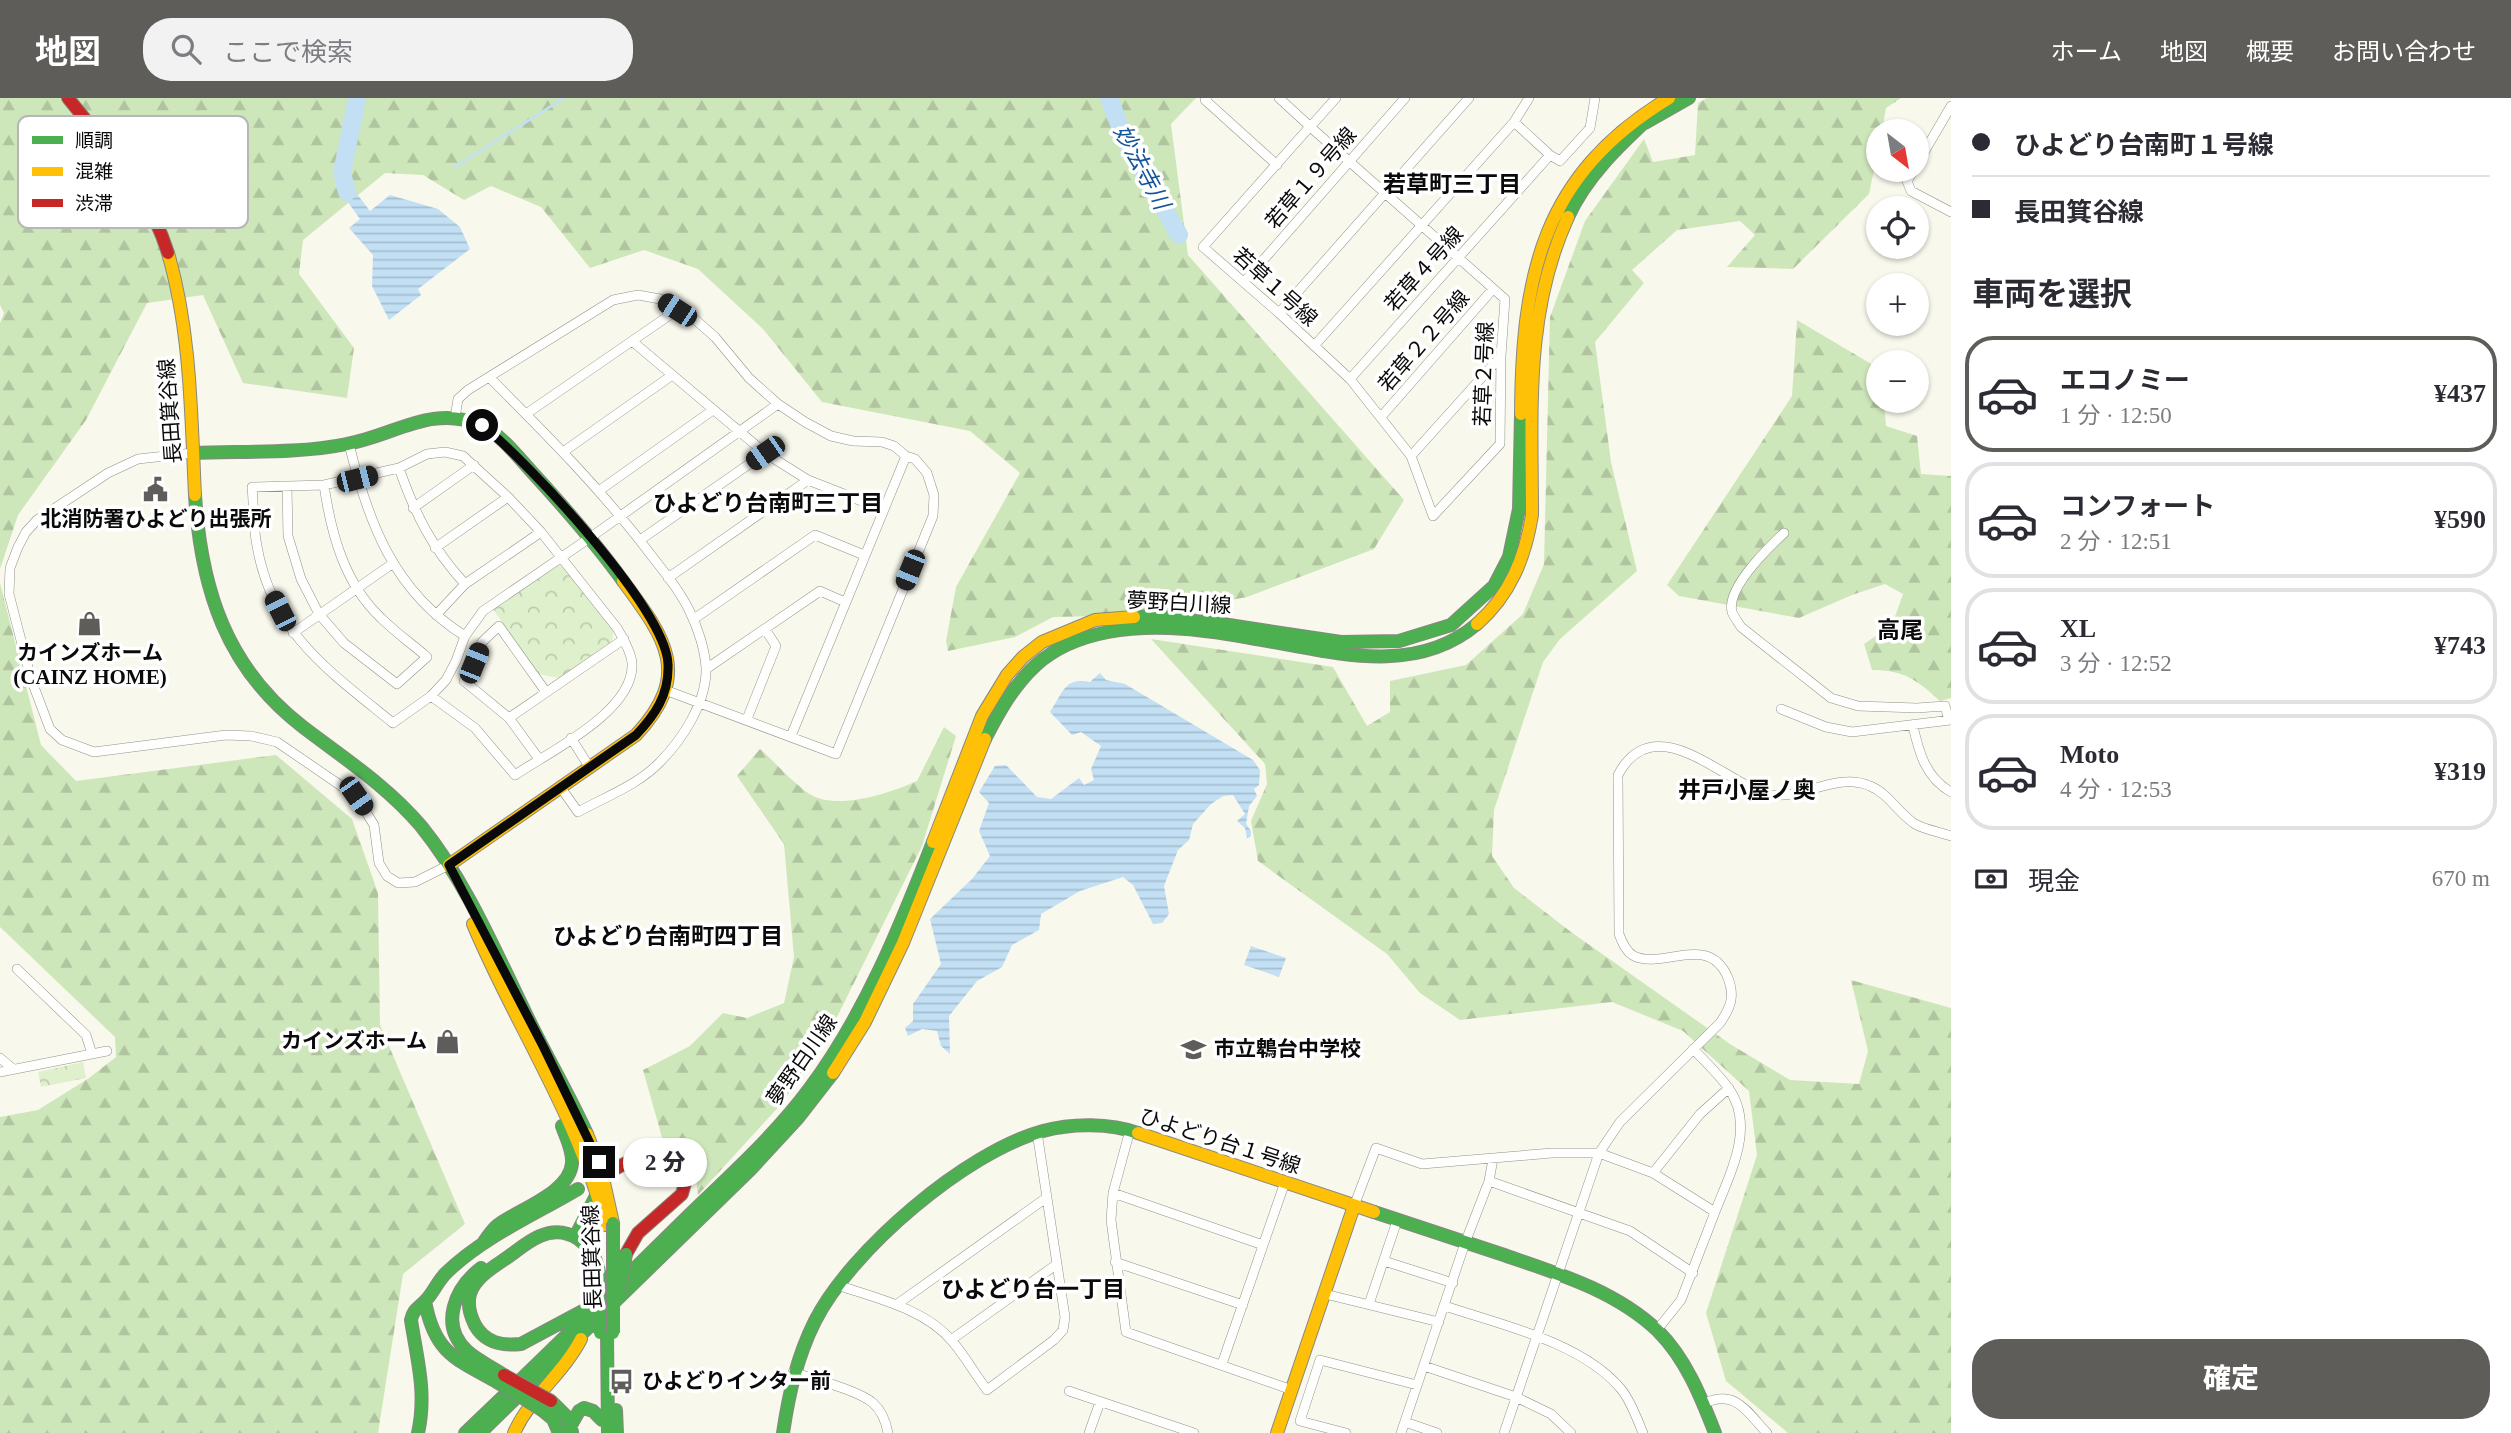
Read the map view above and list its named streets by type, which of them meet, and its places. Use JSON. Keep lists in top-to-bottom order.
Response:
{
  "streets": {
    "street": [
      "若草１９号線",
      "若草４号線",
      "若草１号線",
      "若草２２号線",
      "若草２号線",
      "長田箕谷線",
      "夢野白川線",
      "ひよどり台１号線"
    ]
  },
  "crossings": [
    ["若草１９号線", "若草１号線"],
    ["若草１９号線", "若草２号線"],
    ["若草４号線", "若草１号線"],
    ["若草４号線", "若草２号線"],
    ["若草１号線", "若草２２号線"],
    ["若草１号線", "若草２号線"],
    ["若草２２号線", "若草２号線"]
  ],
  "districts": [
    "若草町三丁目",
    "ひよどり台南町三丁目",
    "高尾",
    "井戸小屋ノ奥",
    "ひよどり台南町四丁目",
    "ひよどり台一丁目"
  ],
  "water": ["妙法寺川"],
  "places": {
    "public building": ["北消防署ひよどり出張所"],
    "shop": ["カインズホーム (CAINZ HOME)", "カインズホーム"],
    "school or university": ["市立鵯台中学校"],
    "bus stop": ["ひよどりインター前"]
  },
  "legend": ["順調", "混雑", "渋滞"],
  "north": "bottom right",
  "page": {
    "header": "地図",
    "search": "ここで検索",
    "nav": [
      "ホーム",
      "地図",
      "概要",
      "お問い合わせ"
    ],
    "banner": ["ひよどり台南町１号線", "長田箕谷線"],
    "map_buttons": ["+", "−"],
    "heading": "車両を選択",
    "list": [
      {
        "name": "エコノミー",
        "note": "1 分 · 12:50",
        "value": "¥437"
      },
      {
        "name": "コンフォート",
        "note": "2 分 · 12:51",
        "value": "¥590"
      },
      {
        "name": "XL",
        "note": "3 分 · 12:52",
        "value": "¥743"
      },
      {
        "name": "Moto",
        "note": "4 分 · 12:53",
        "value": "¥319"
      }
    ],
    "pay": ["現金", "670 m"],
    "bubble": "2 分",
    "buttons": "確定"
  }
}
